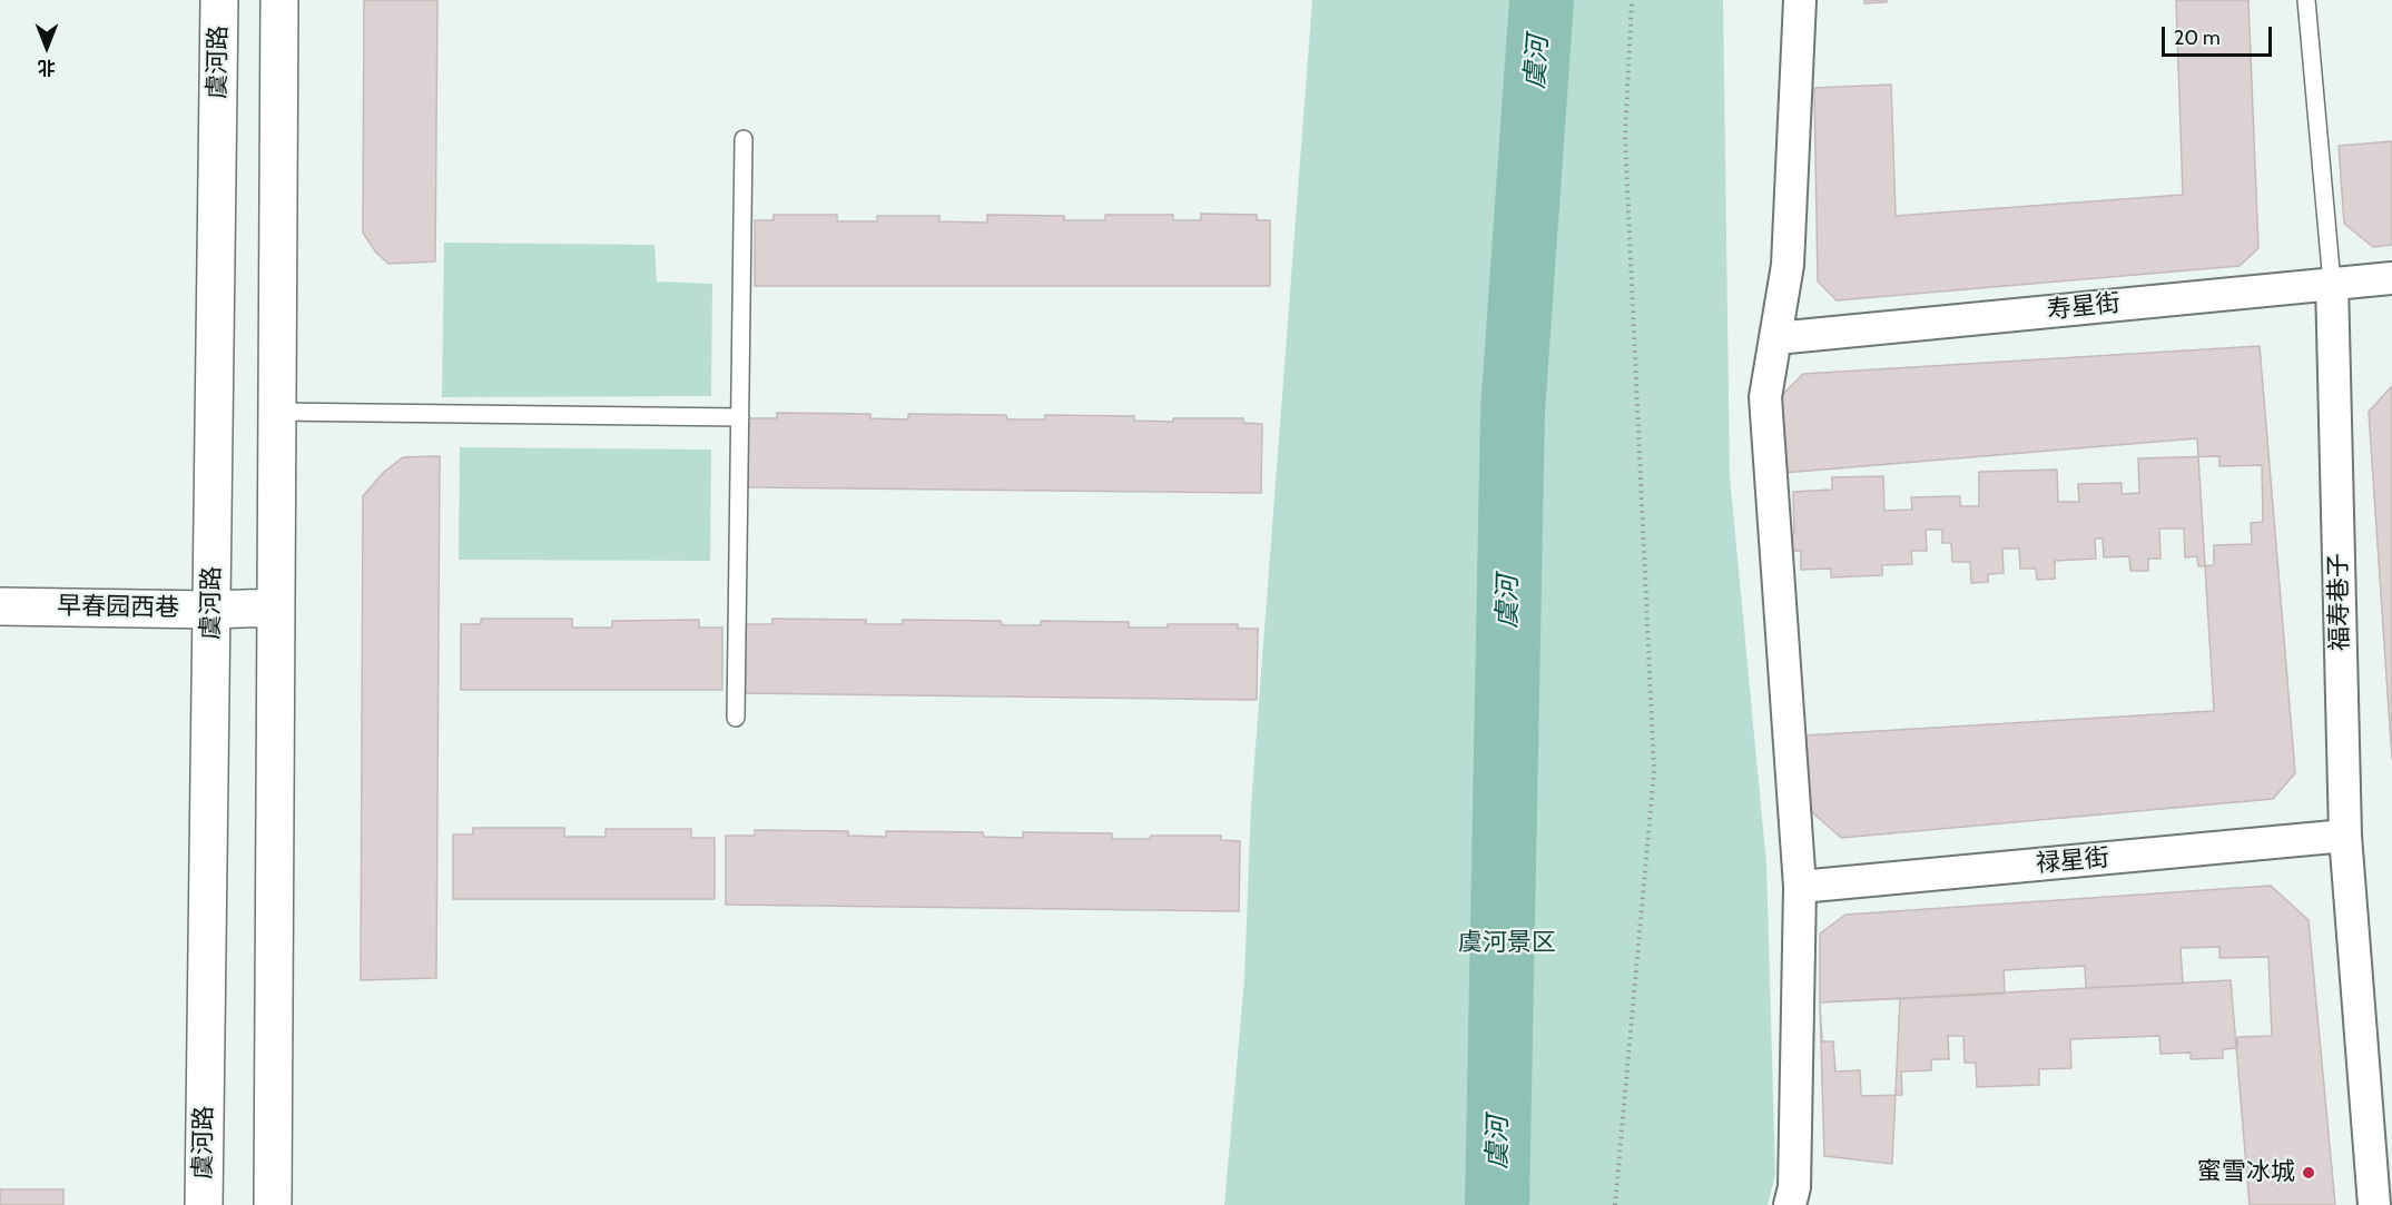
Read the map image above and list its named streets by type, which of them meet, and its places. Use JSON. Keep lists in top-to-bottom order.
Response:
{
  "streets": {
    "main road": ["虞河路", "早春园西巷"],
    "street": ["寿星街", "福寿巷子", "禄星街"]
  },
  "crossings": [
    ["虞河路", "早春园西巷"],
    ["寿星街", "福寿巷子"],
    ["福寿巷子", "禄星街"]
  ],
  "water": ["虞河"],
  "parks": ["虞河景区"],
  "places": ["蜜雪冰城"],
  "scale_bar": "20 m",
  "north": "bottom"
}
